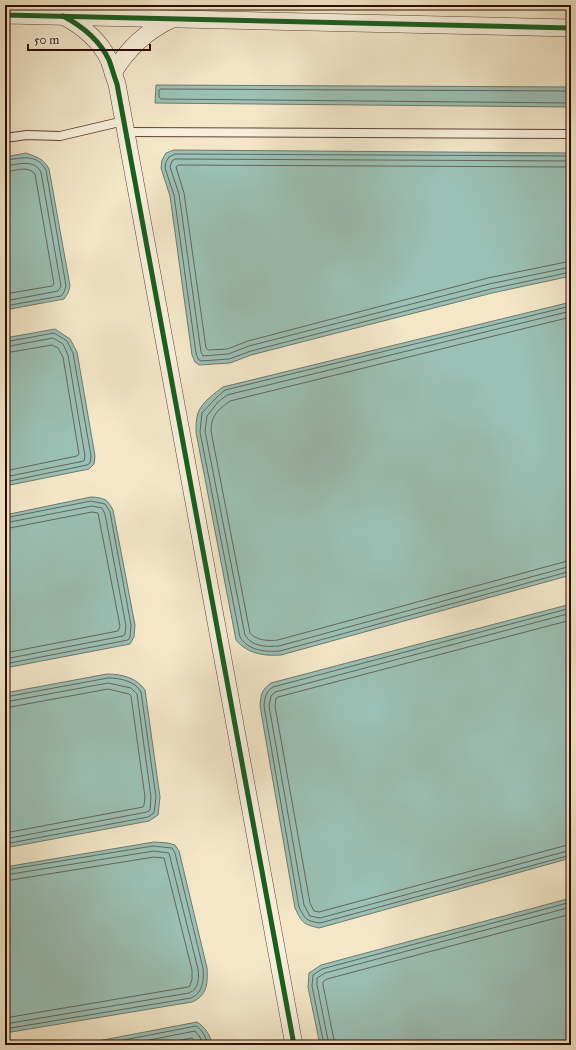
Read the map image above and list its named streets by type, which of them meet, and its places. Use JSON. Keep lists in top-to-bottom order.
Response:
{
  "scale_bar": "50 m"
}
